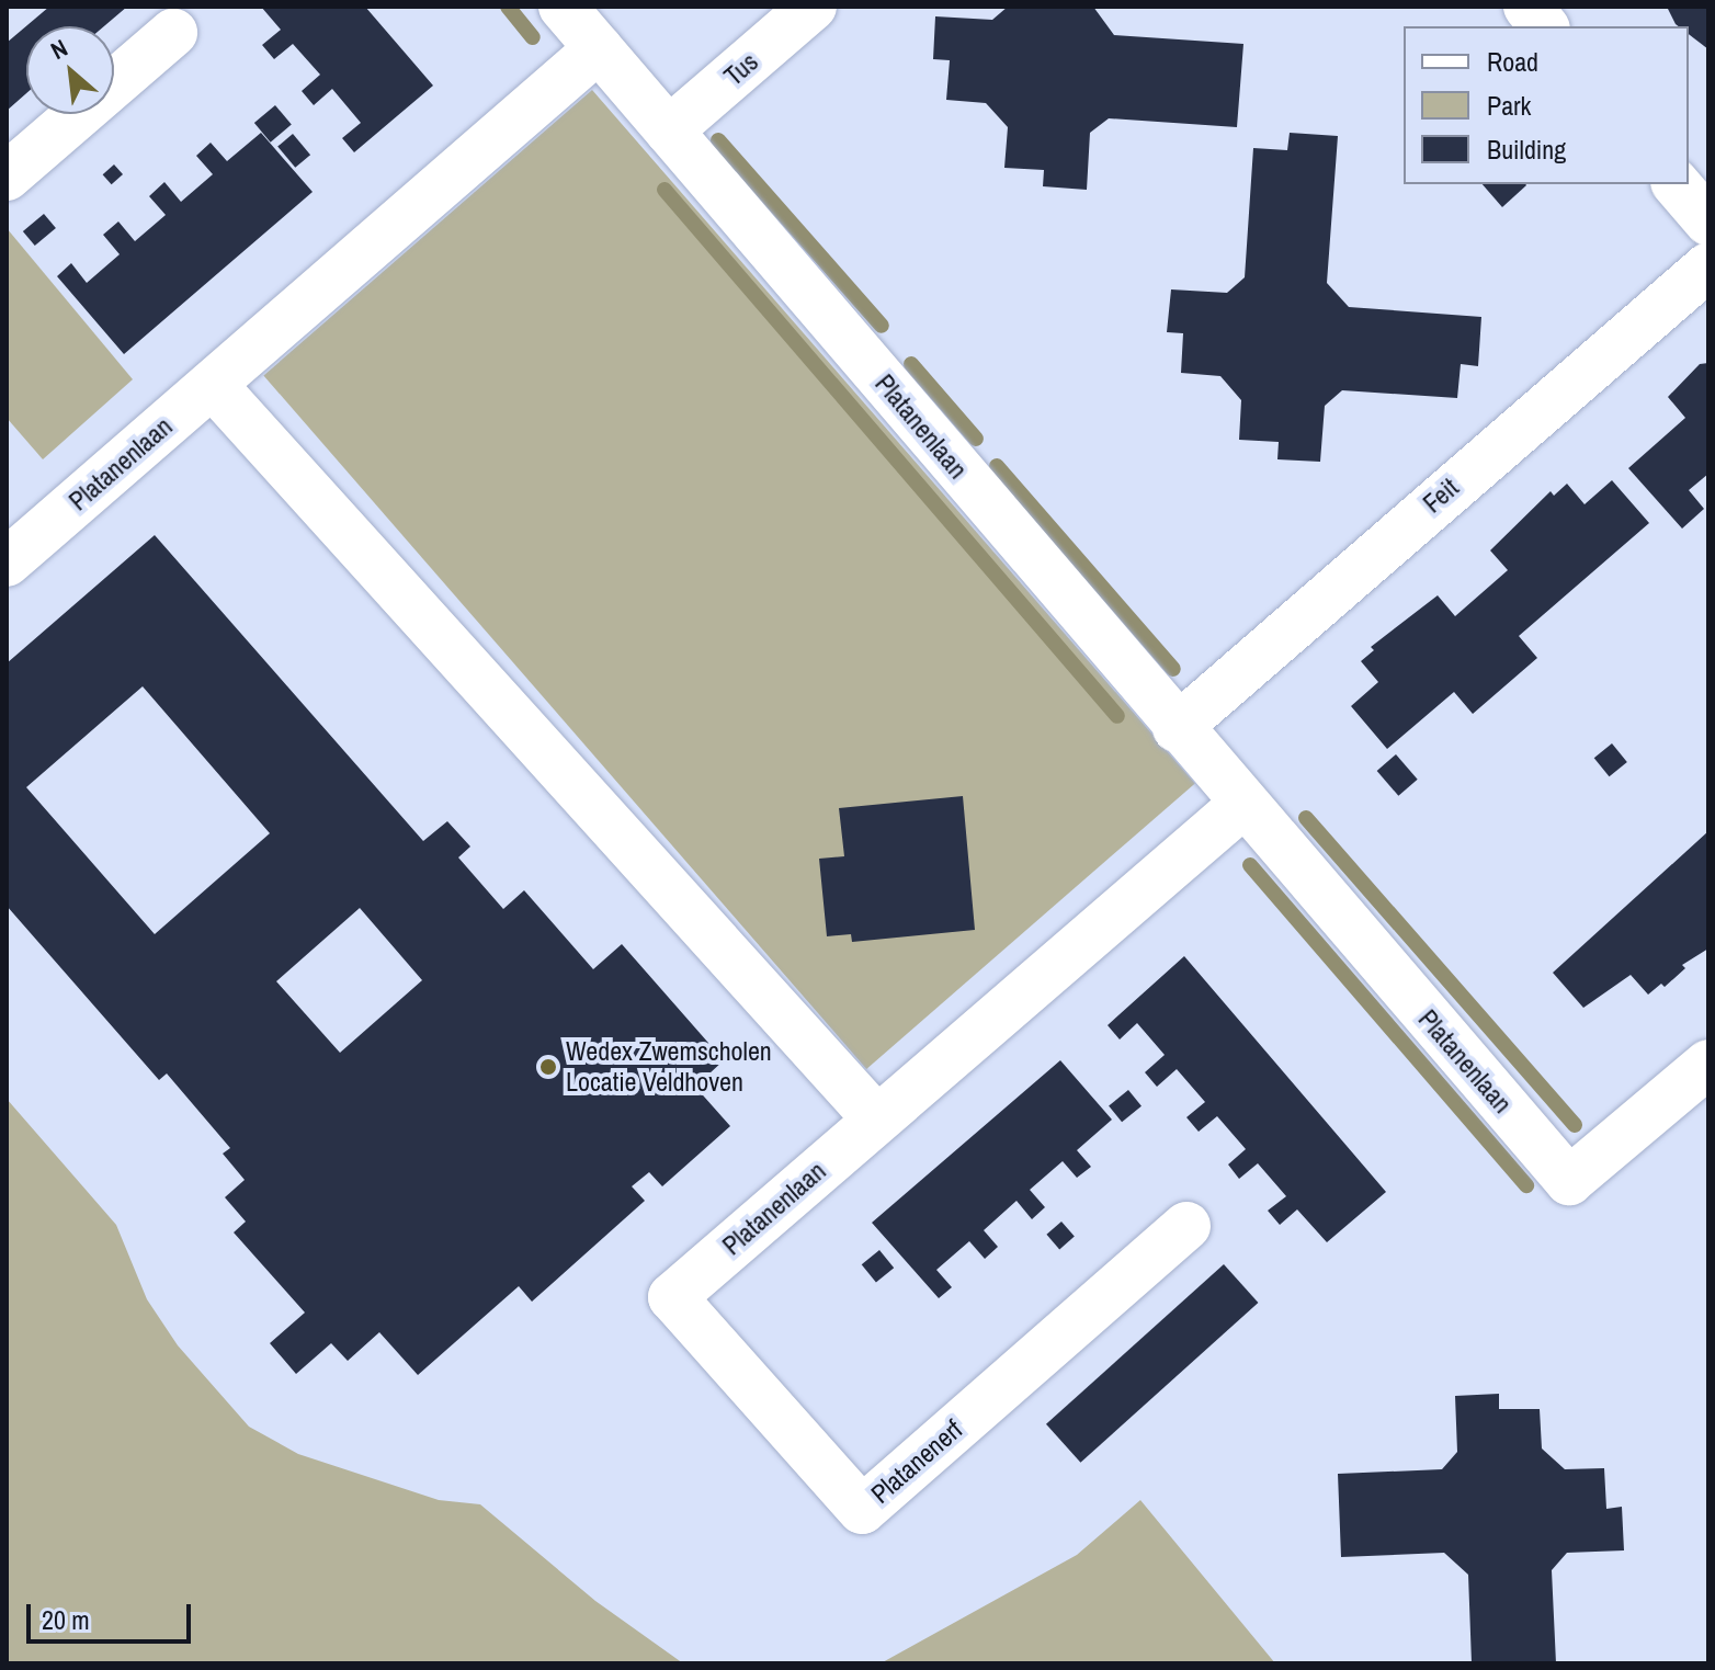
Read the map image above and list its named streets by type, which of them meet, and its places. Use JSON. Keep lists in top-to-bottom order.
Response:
{
  "streets": {
    "street": [
      "Tus",
      "Platanenlaan",
      "Feit",
      "Platanenerf"
    ]
  },
  "crossings": [
    ["Tus", "Platanenlaan"],
    ["Platanenlaan", "Feit"],
    ["Platanenlaan", "Platanenerf"]
  ],
  "places": ["Wedex Zwemscholen Locatie Veldhoven"],
  "legend": ["Road", "Park", "Building"],
  "scale_bar": "20 m",
  "north": "top left"
}
